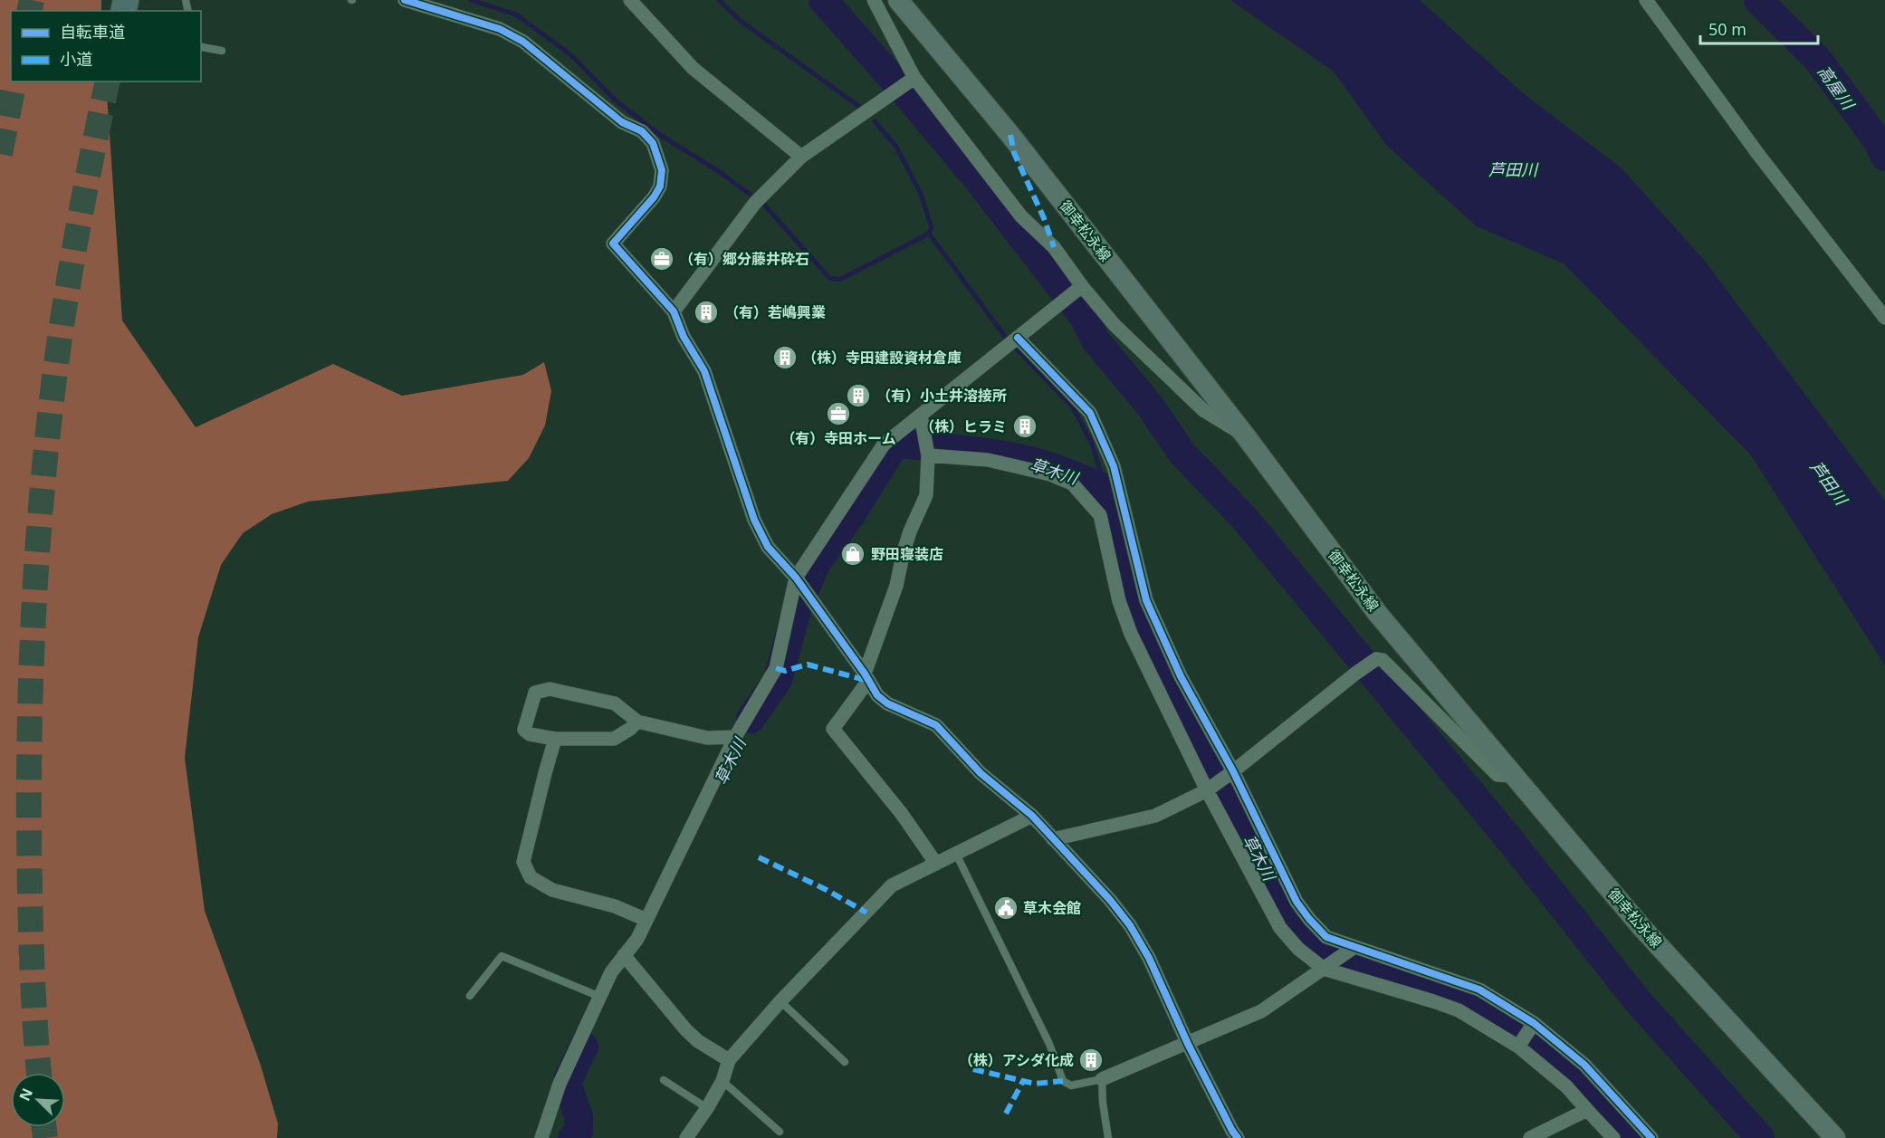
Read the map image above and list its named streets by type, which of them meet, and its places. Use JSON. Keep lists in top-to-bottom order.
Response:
{
  "streets": {
    "main road": ["御幸松永線"]
  },
  "water": ["高屋川", "芦田川", "草木川"],
  "places": {
    "office": ["（有）郷分藤井砕石", "（有）寺田ホーム"],
    "building": [
      "（有）若嶋興業",
      "（株）寺田建設資材倉庫",
      "（有）小土井溶接所",
      "（株）ヒラミ",
      "（株）アシダ化成"
    ],
    "shop": ["野田寝装店"],
    "public building": ["草木会館"]
  },
  "legend": ["自転車道", "小道"],
  "scale_bar": "50 m",
  "north": "top left"
}
